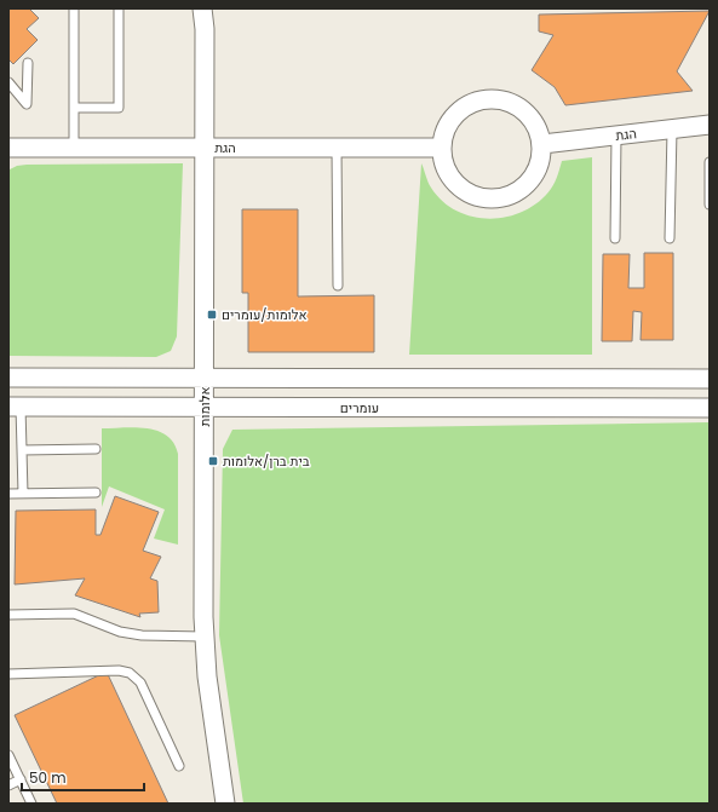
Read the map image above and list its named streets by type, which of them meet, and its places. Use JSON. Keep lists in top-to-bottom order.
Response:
{
  "streets": {
    "street": ["הגת", "אלומות", "עומרים"]
  },
  "crossings": [
    ["הגת", "אלומות"],
    ["אלומות", "עומרים"]
  ],
  "places": {
    "transit": ["אלומות/עומרים", "בית ברן/אלומות"]
  },
  "scale_bar": "50 m"
}
